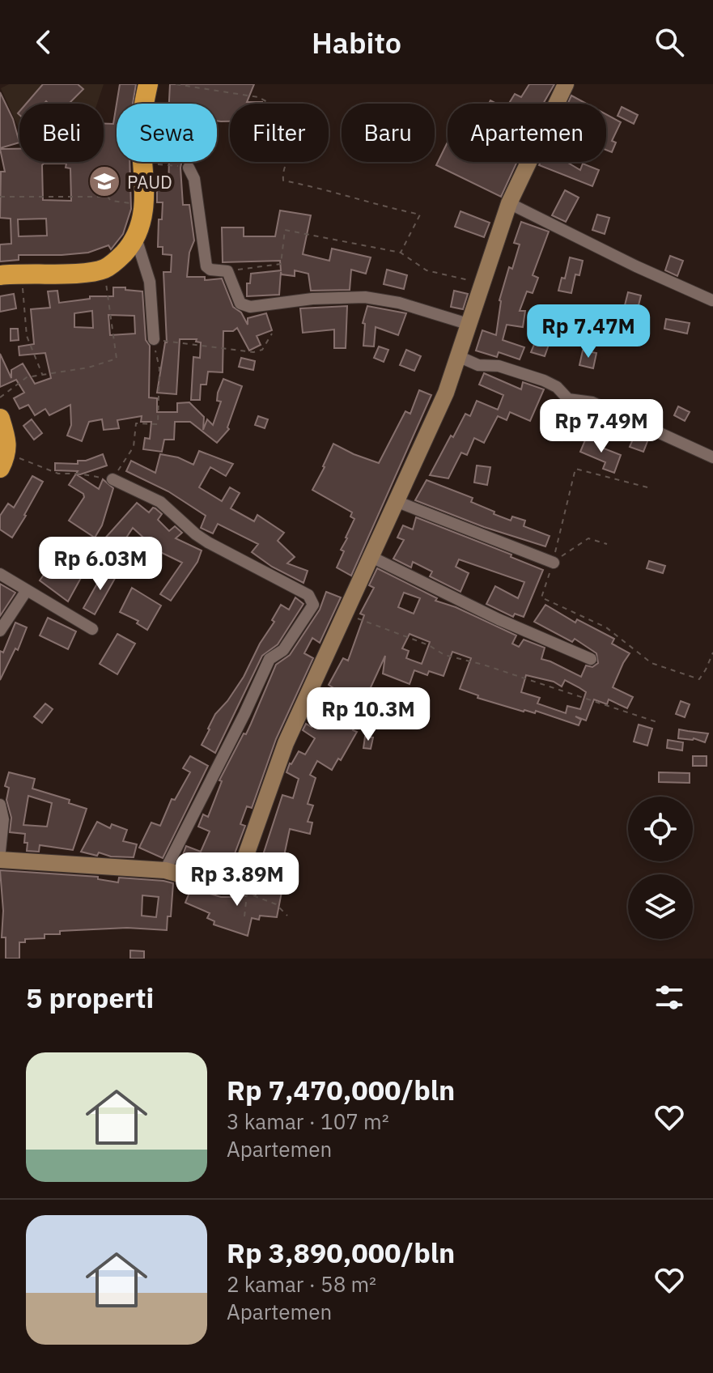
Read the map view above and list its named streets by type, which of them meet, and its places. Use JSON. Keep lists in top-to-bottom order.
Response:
{
  "places": {
    "school or university": ["PAUD"]
  },
  "page": {
    "header": "Habito",
    "chip": [
      "Beli",
      "Sewa",
      "Filter",
      "Baru",
      "Apartemen"
    ],
    "price": [
      "Rp 7.47M",
      "Rp 7.49M",
      "Rp 6.03M",
      "Rp 10.3M",
      "Rp 3.89M"
    ],
    "heading": "5 properti",
    "list": [
      {
        "name": "Rp 7,470,000/bln",
        "note": "3 kamar · 107 m² · Apartemen"
      },
      {
        "name": "Rp 3,890,000/bln",
        "note": "2 kamar · 58 m² · Apartemen"
      }
    ]
  }
}
